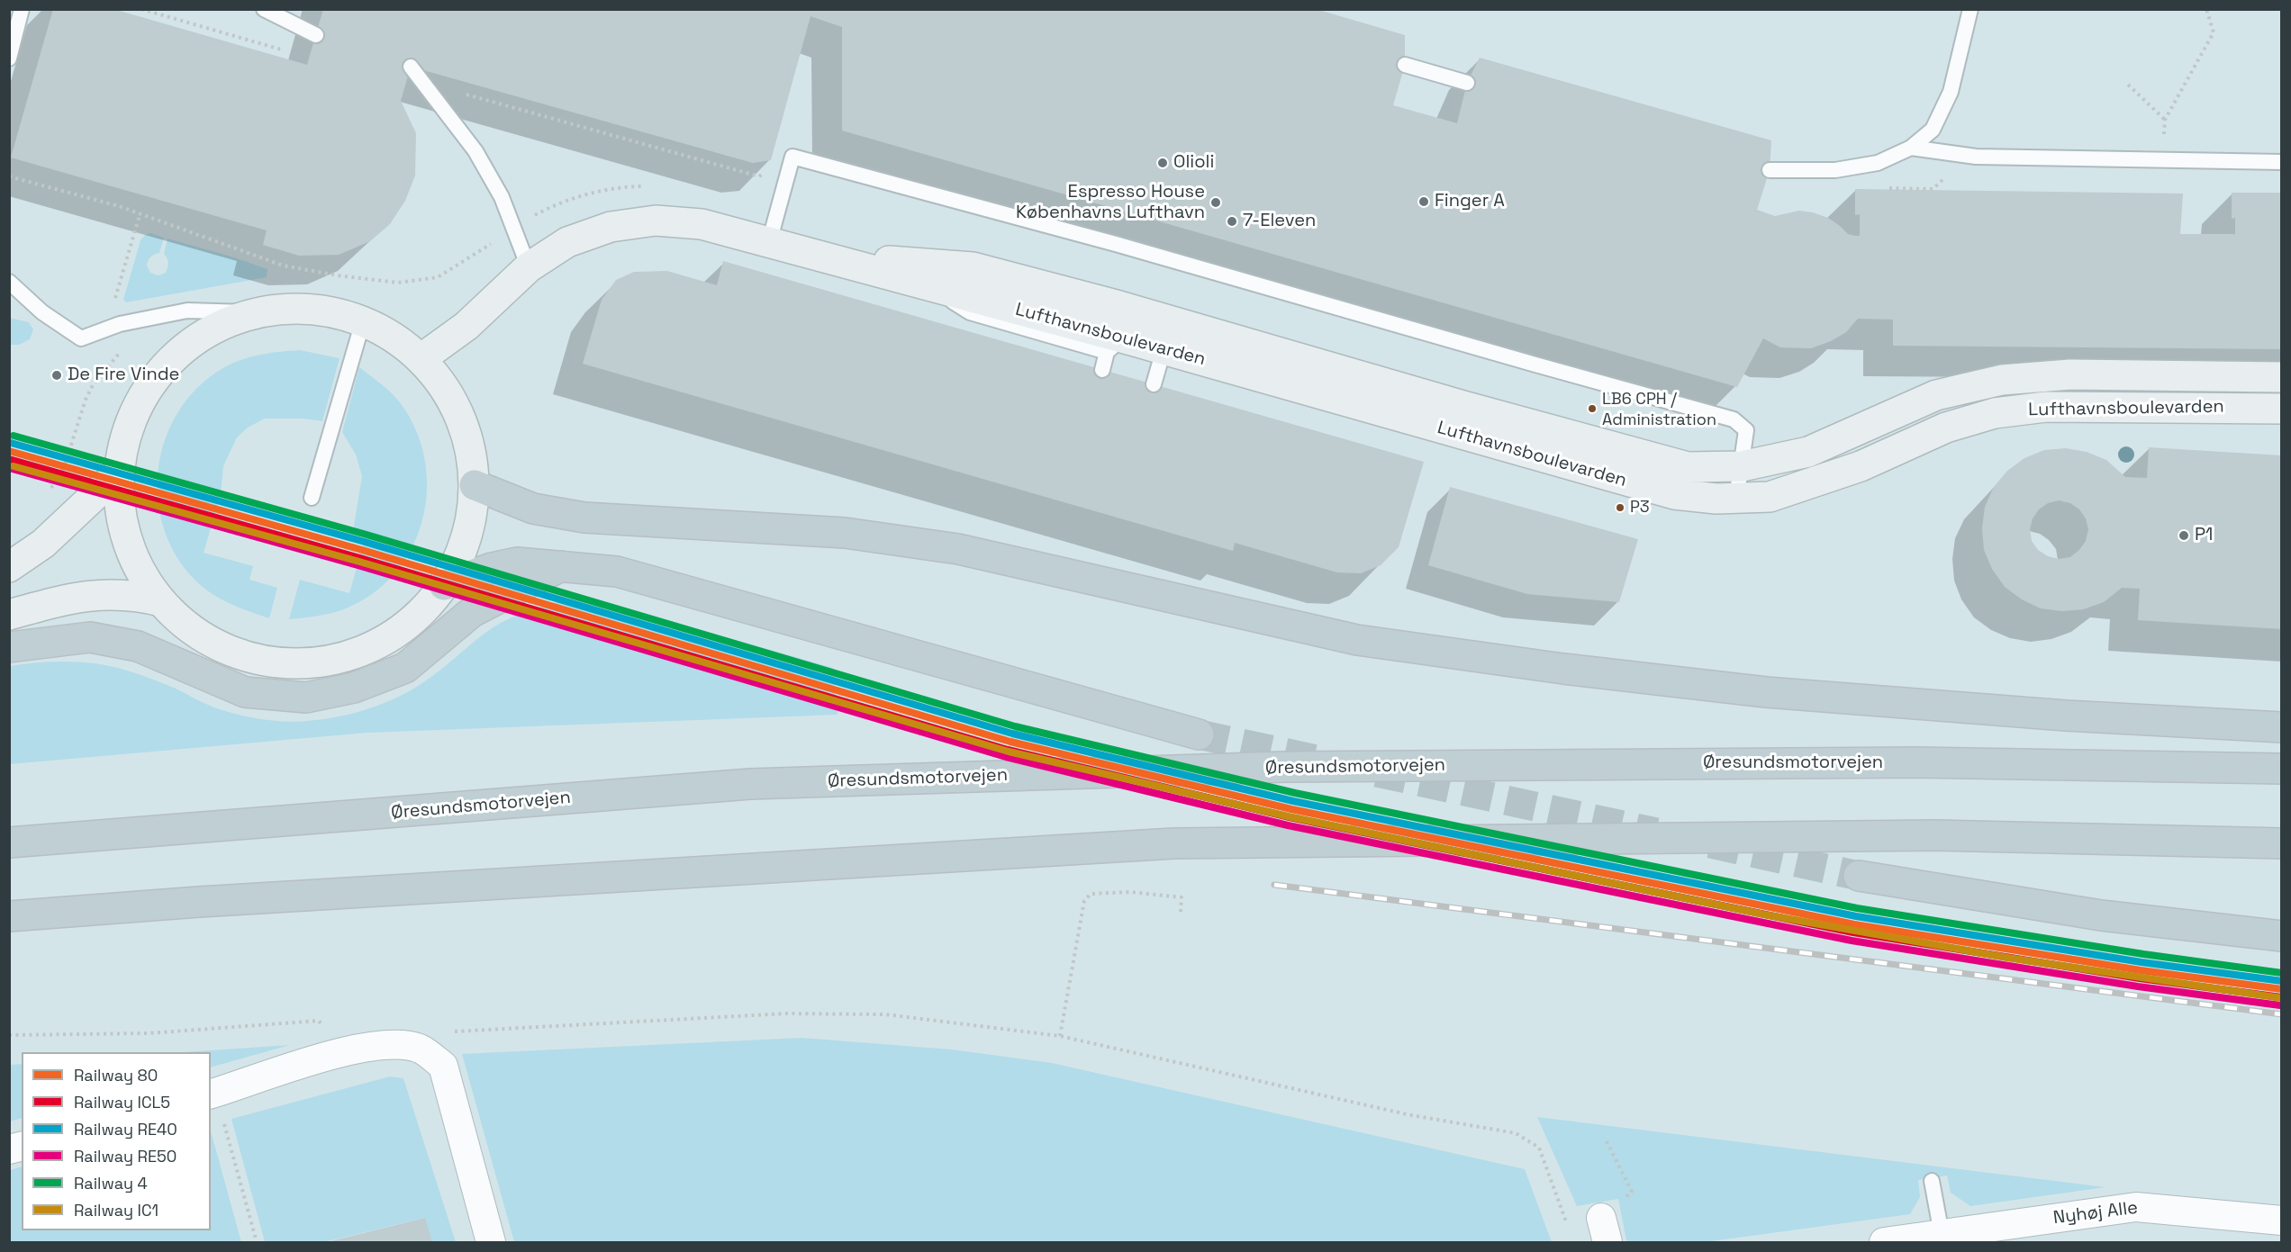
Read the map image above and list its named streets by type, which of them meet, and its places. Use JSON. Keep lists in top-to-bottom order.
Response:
{
  "streets": {
    "highway": ["Øresundsmotorvejen"],
    "street": ["Lufthavnsboulevarden", "Nyhøj Alle"]
  },
  "places": [
    "Olioli",
    "Finger A",
    "Espresso House Københavns Lufthavn",
    "7-Eleven",
    "De Fire Vinde",
    "LB6 CPH / Administration",
    "P3",
    "P1"
  ],
  "lines": [
    "rail line 4",
    "rail line RE40",
    "rail line 80",
    "rail line ICL5",
    "rail line IC1",
    "rail line RE50"
  ],
  "legend": [
    "Railway 80",
    "Railway ICL5",
    "Railway RE40",
    "Railway RE50",
    "Railway 4",
    "Railway IC1"
  ]
}
